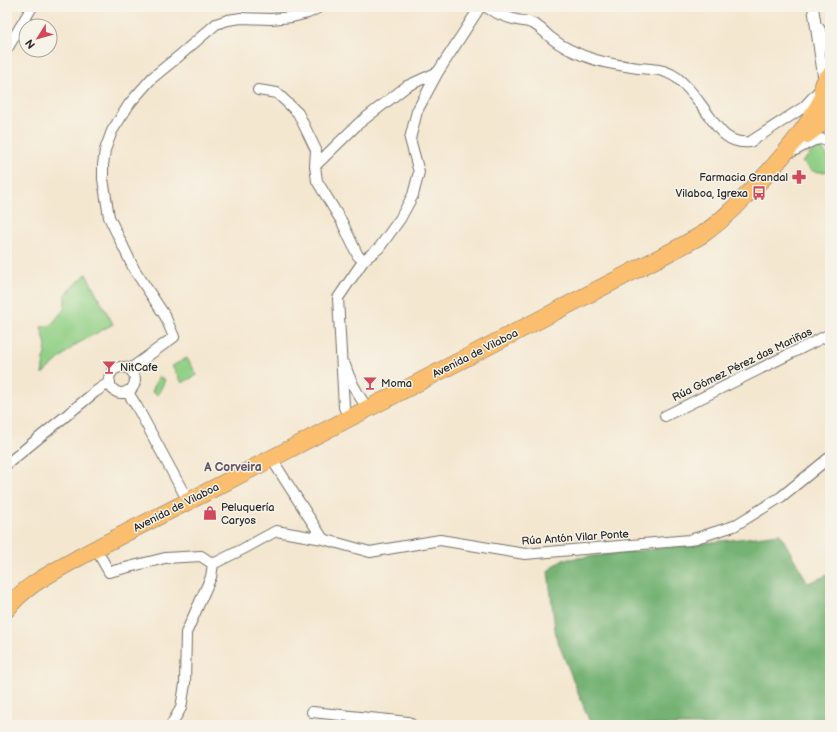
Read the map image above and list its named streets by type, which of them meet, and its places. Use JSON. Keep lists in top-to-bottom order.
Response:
{
  "streets": {
    "highway": ["Avenida de Vilaboa"],
    "street": ["Rúa Gómez Pérez das Mariñas", "Rúa Antón Vilar Ponte"]
  },
  "districts": ["A Corveira"],
  "places": {
    "pharmacy": ["Farmacia Grandal"],
    "bus stop": ["Vilaboa, Igrexa"],
    "bar": ["NitCafe", "Moma"],
    "shop": ["Peluquería Caryos"]
  },
  "north": "bottom left"
}
